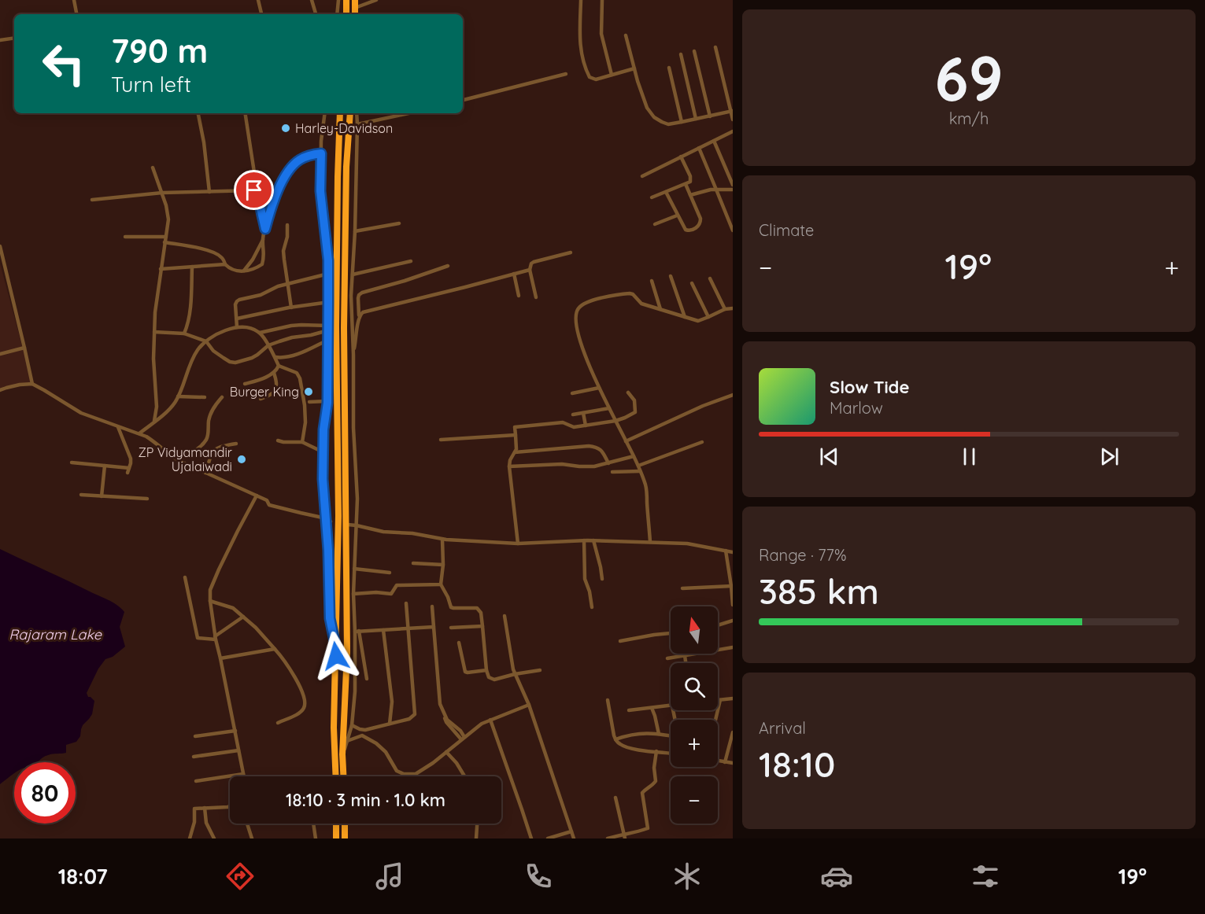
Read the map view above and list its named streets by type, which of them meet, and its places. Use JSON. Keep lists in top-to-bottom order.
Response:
{
  "water": ["Rajaram Lake"],
  "places": ["Harley-Davidson", "Burger King", "ZP Vidyamandir Ujalaiwadi"],
  "north": "top",
  "page": {
    "tile": [
      ["69", "km/h"],
      "Climate",
      ["Range · 77%", "385 km"],
      ["Arrival", "18:10"]
    ],
    "turn": ["790 m", "Turn left"],
    "heat": ["−", "19°", "+"],
    "song": ["Slow Tide", "Marlow"],
    "map_buttons": ["+", "−"],
    "limit": "80",
    "trip": "18:10 · 3 min · 1.0 km",
    "tabs": ["18:07", "19°"]
  }
}
